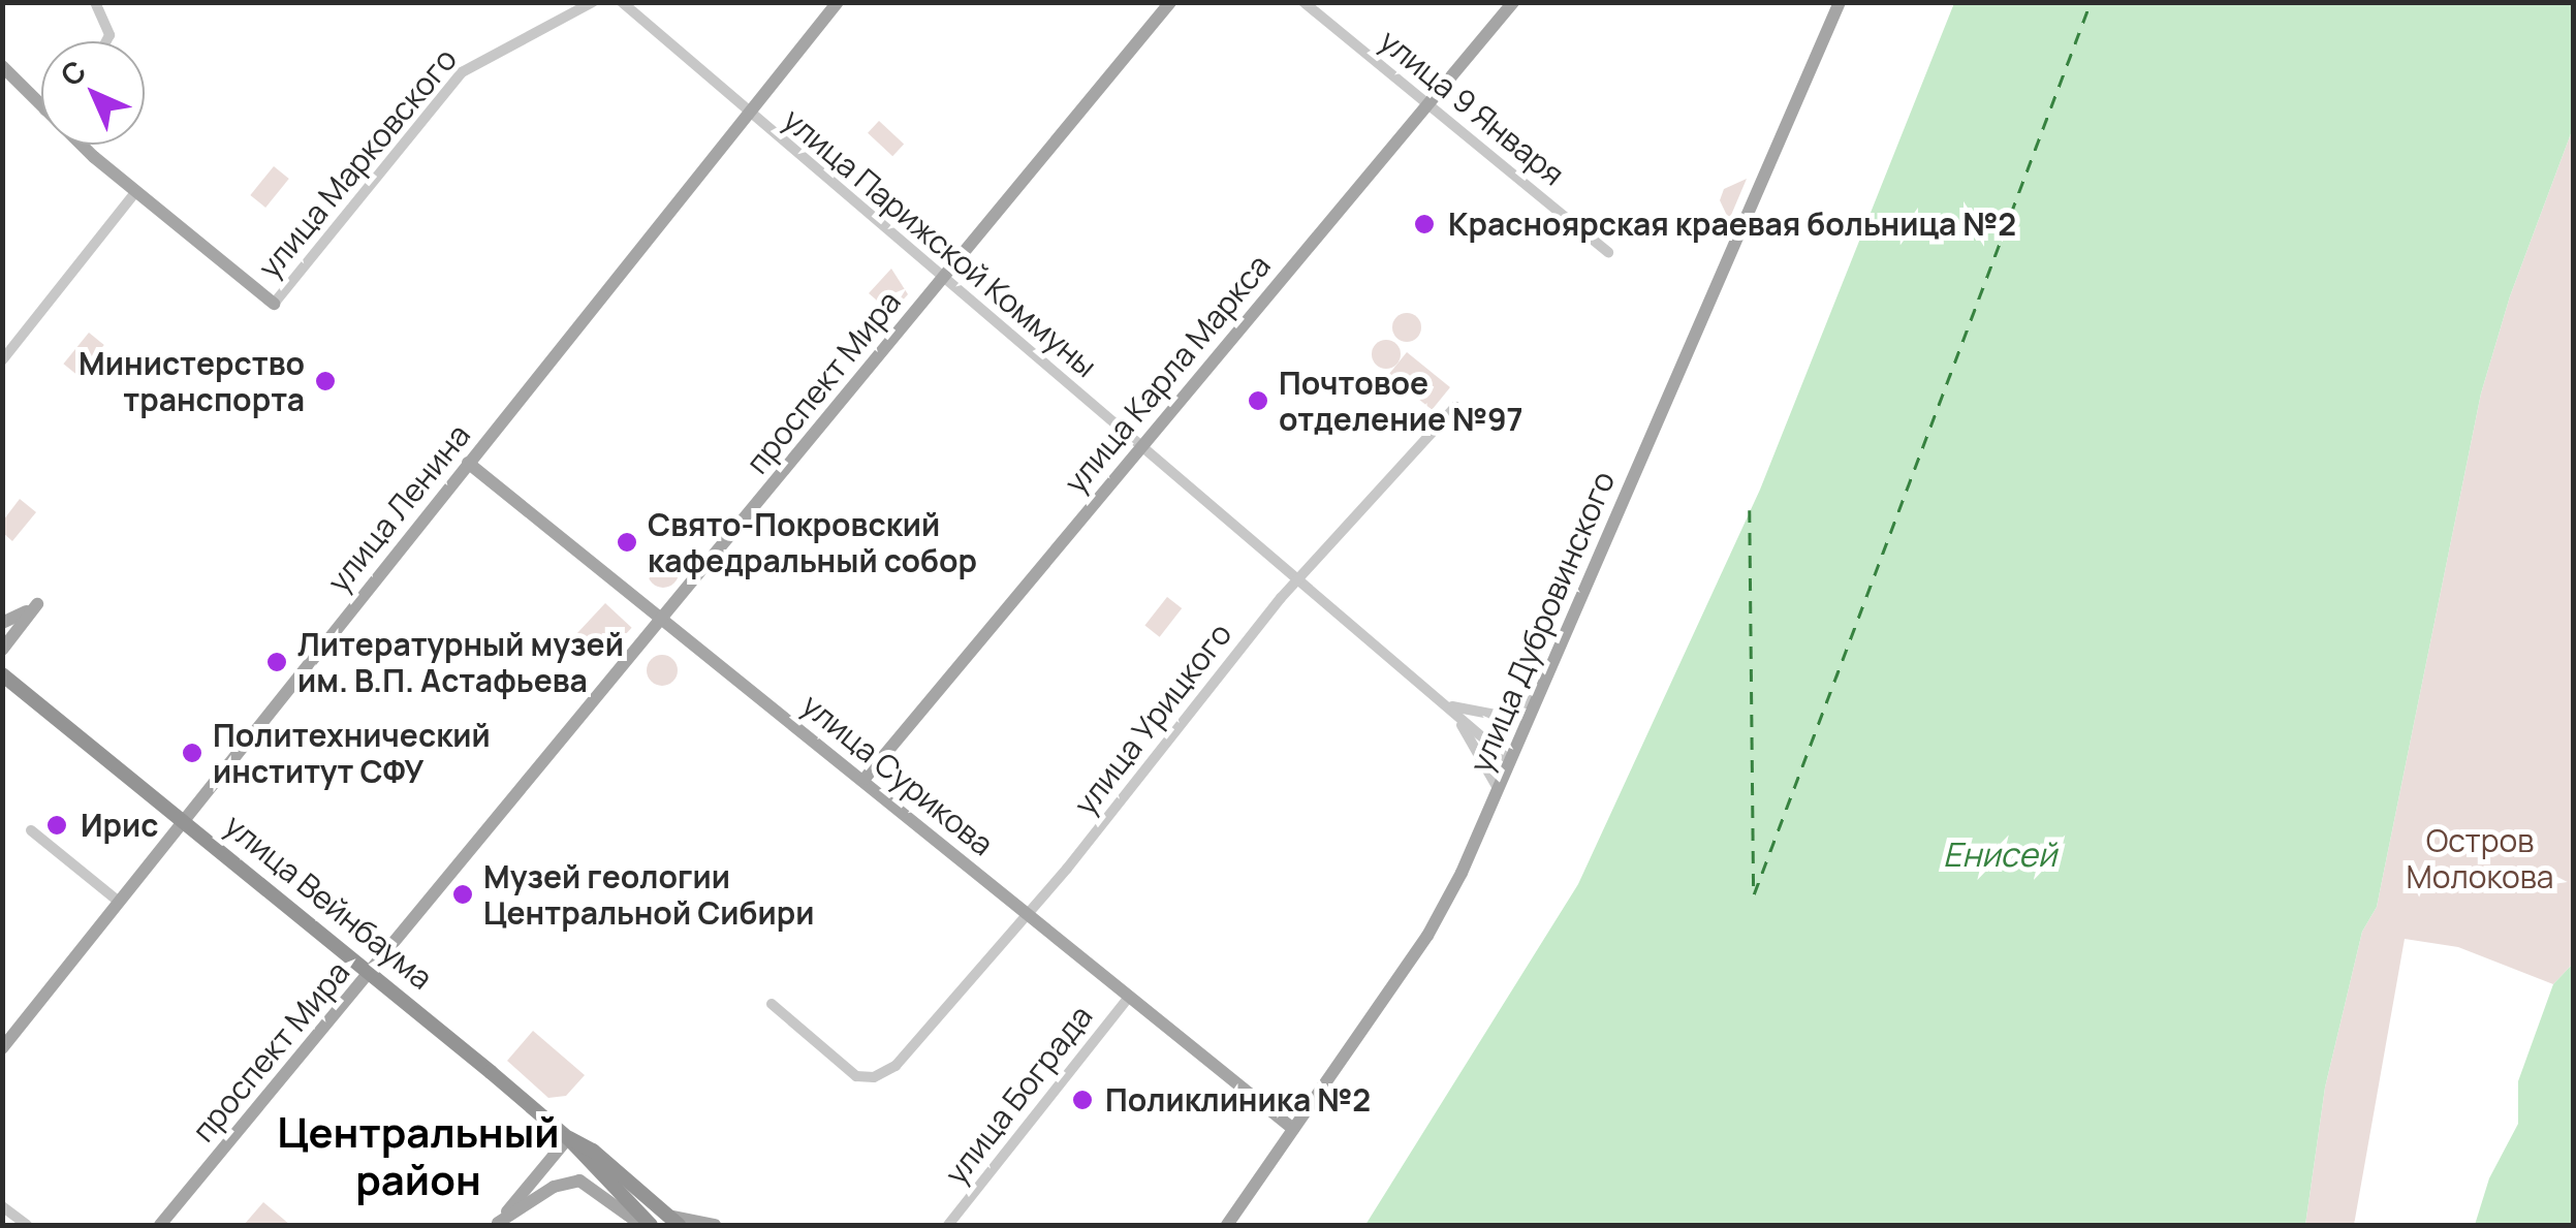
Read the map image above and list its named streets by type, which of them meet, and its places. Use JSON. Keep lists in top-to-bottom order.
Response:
{
  "streets": {
    "highway": ["улица Вейнбаума"],
    "main road": [
      "улица Карла Маркса",
      "проспект Мира",
      "улица Ленина",
      "улица Дубровинского",
      "улица Сурикова"
    ],
    "street": [
      "улица 9 Января",
      "улица Марковского",
      "улица Парижской Коммуны",
      "улица Урицкого",
      "улица Бограда"
    ]
  },
  "crossings": [
    ["улица 9 Января", "улица Карла Маркса"],
    ["улица Парижской Коммуны", "улица Карла Маркса"],
    ["улица Парижской Коммуны", "проспект Мира"],
    ["улица Парижской Коммуны", "улица Ленина"],
    ["улица Парижской Коммуны", "улица Дубровинского"],
    ["улица Парижской Коммуны", "улица Урицкого"],
    ["улица Карла Маркса", "улица Сурикова"],
    ["проспект Мира", "улица Сурикова"],
    ["проспект Мира", "улица Вейнбаума"],
    ["улица Ленина", "улица Сурикова"],
    ["улица Ленина", "улица Вейнбаума"],
    ["улица Дубровинского", "улица Сурикова"],
    ["улица Урицкого", "улица Сурикова"],
    ["улица Сурикова", "улица Бограда"]
  ],
  "districts": ["Центральный район"],
  "water": ["Енисей"],
  "parks": ["Остров Молокова"],
  "places": [
    "Красноярская краевая больница №2",
    "Министерство транспорта",
    "Почтовое отделение №97",
    "Свято-Покровский кафедральный собор",
    "Литературный музей им. В.П. Астафьева",
    "Политехнический институт СФУ",
    "Ирис",
    "Музей геологии Центральной Сибири",
    "Поликлиника №2"
  ],
  "north": "top left"
}
